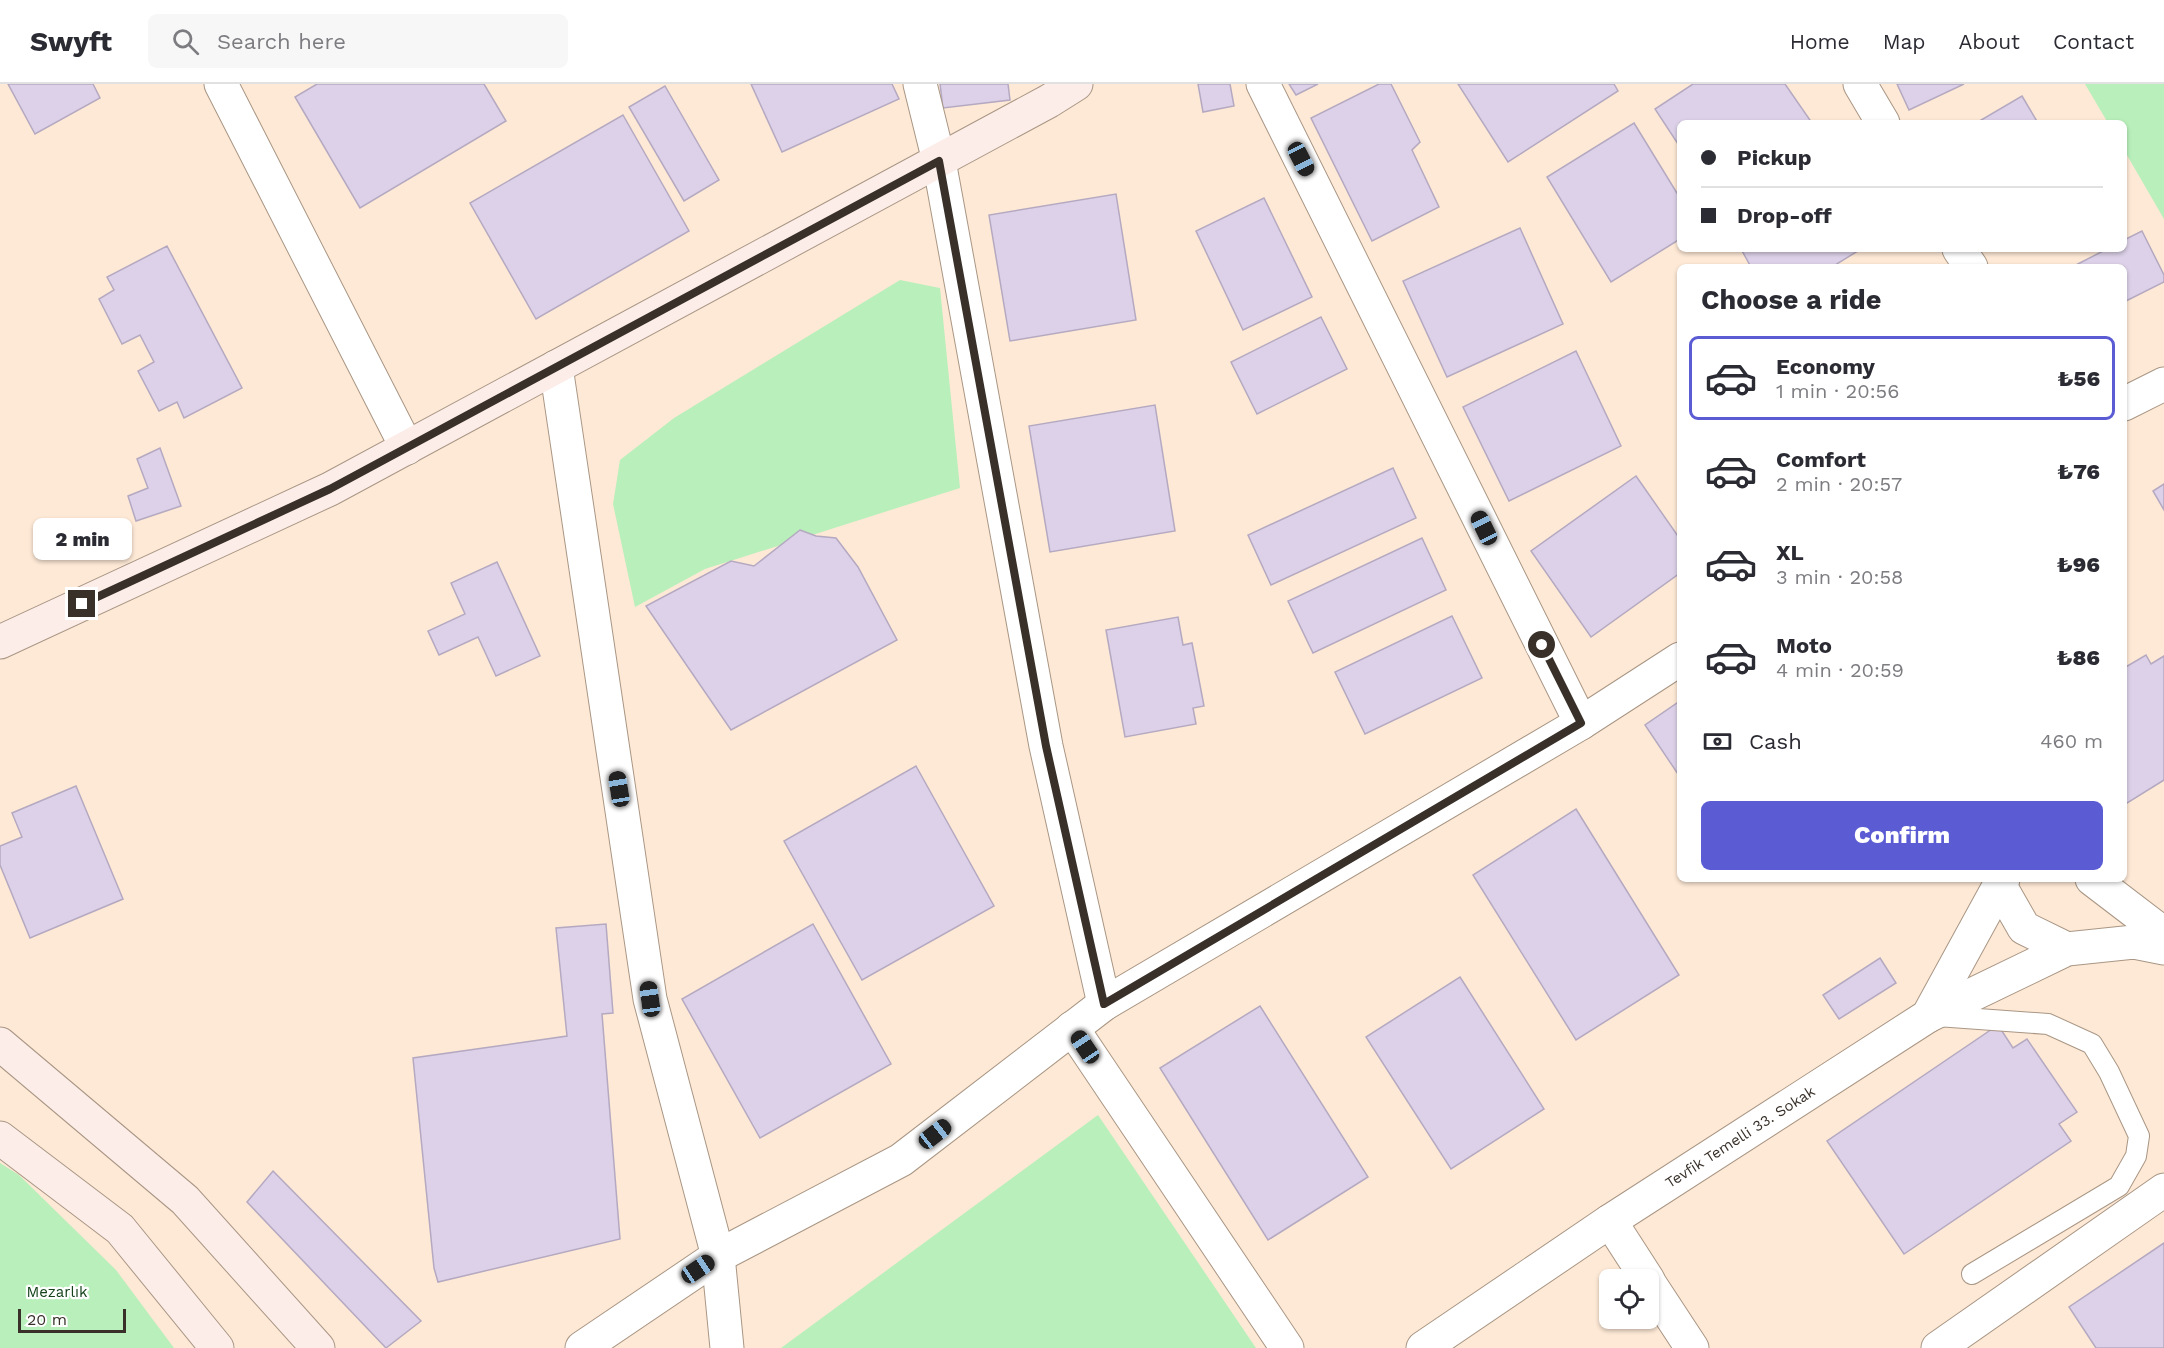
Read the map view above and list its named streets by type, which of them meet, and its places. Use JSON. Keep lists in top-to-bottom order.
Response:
{
  "streets": {
    "street": ["Tevfik Temelli 33. Sokak"]
  },
  "parks": ["Mezarlık"],
  "scale_bar": "20 m",
  "page": {
    "header": "Swyft",
    "search": "Search here",
    "nav": [
      "Home",
      "Map",
      "About",
      "Contact"
    ],
    "banner": ["Pickup", "Drop-off"],
    "heading": "Choose a ride",
    "list": [
      {
        "name": "Economy",
        "note": "1 min · 20:56",
        "value": "₺56"
      },
      {
        "name": "Comfort",
        "note": "2 min · 20:57",
        "value": "₺76"
      },
      {
        "name": "XL",
        "note": "3 min · 20:58",
        "value": "₺96"
      },
      {
        "name": "Moto",
        "note": "4 min · 20:59",
        "value": "₺86"
      }
    ],
    "bubble": "2 min",
    "pay": ["Cash", "460 m"],
    "buttons": "Confirm",
    "scale": "20 m"
  }
}
